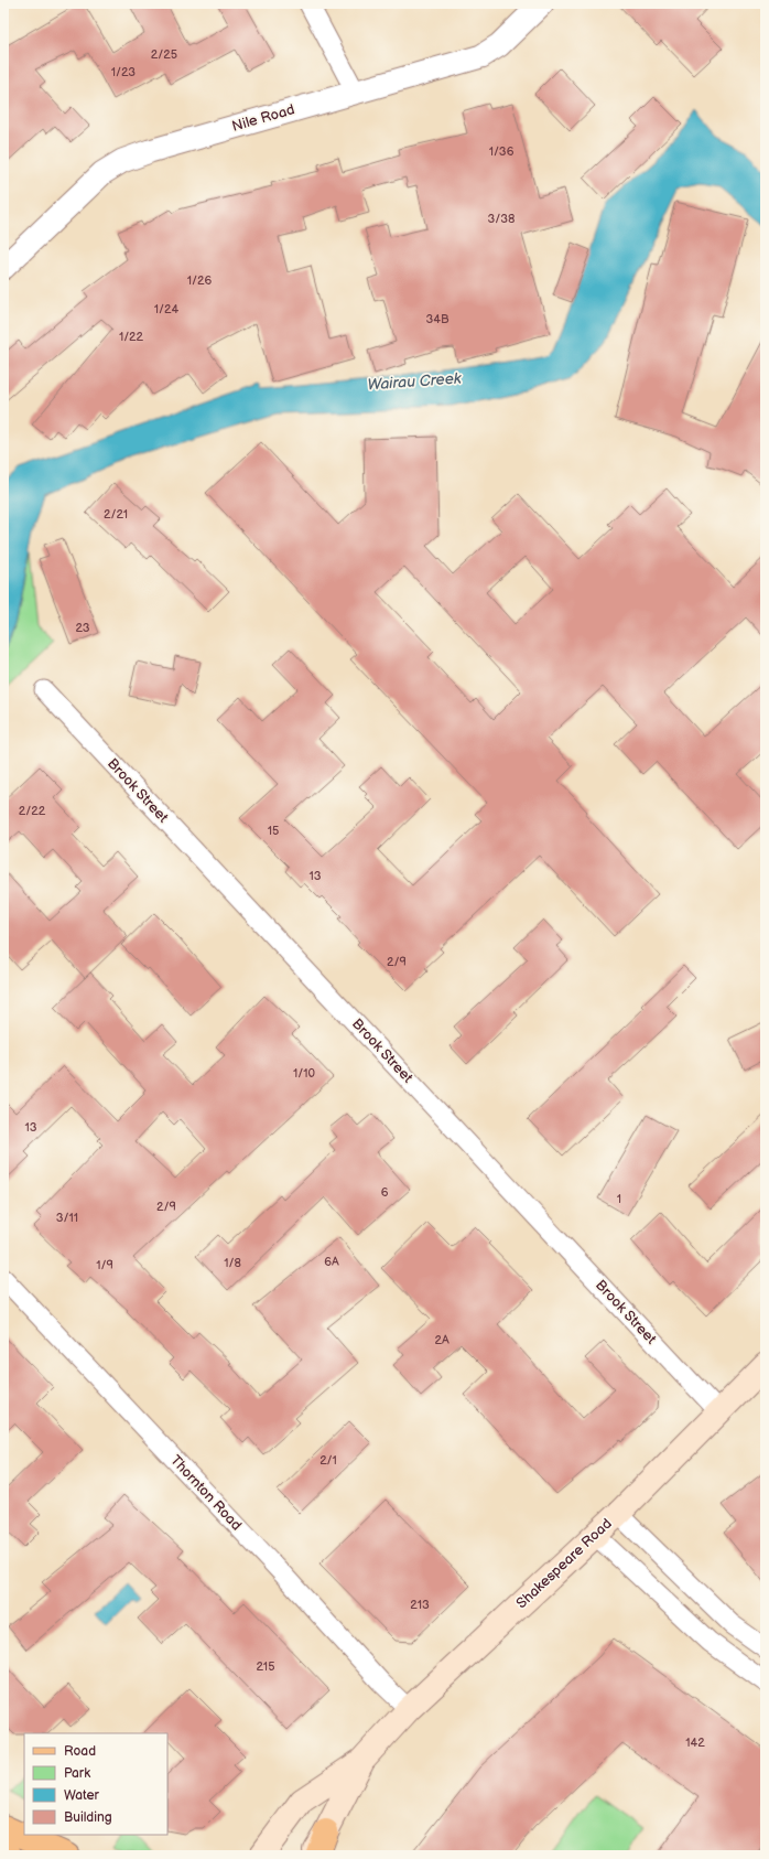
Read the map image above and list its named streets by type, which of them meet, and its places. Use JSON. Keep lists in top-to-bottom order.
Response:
{
  "streets": {
    "main road": ["Shakespeare Road"],
    "street": ["Nile Road", "Brook Street", "Thornton Road"]
  },
  "crossings": [
    ["Brook Street", "Shakespeare Road"],
    ["Thornton Road", "Shakespeare Road"]
  ],
  "water": ["Wairau Creek"],
  "house_numbers": [
    "2/25",
    "1/23",
    "1/36",
    "3/38",
    "1/26",
    "1/24",
    "34B",
    "1/22",
    "2/21",
    "23",
    "2/22",
    "15",
    "13",
    "2/9",
    "1/10",
    "13",
    "6",
    "1",
    "2/9",
    "3/11",
    "6A",
    "1/8",
    "1/9",
    "2A",
    "2/1",
    "213",
    "215",
    "142"
  ],
  "legend": [
    "Road",
    "Park",
    "Water",
    "Building"
  ]
}
